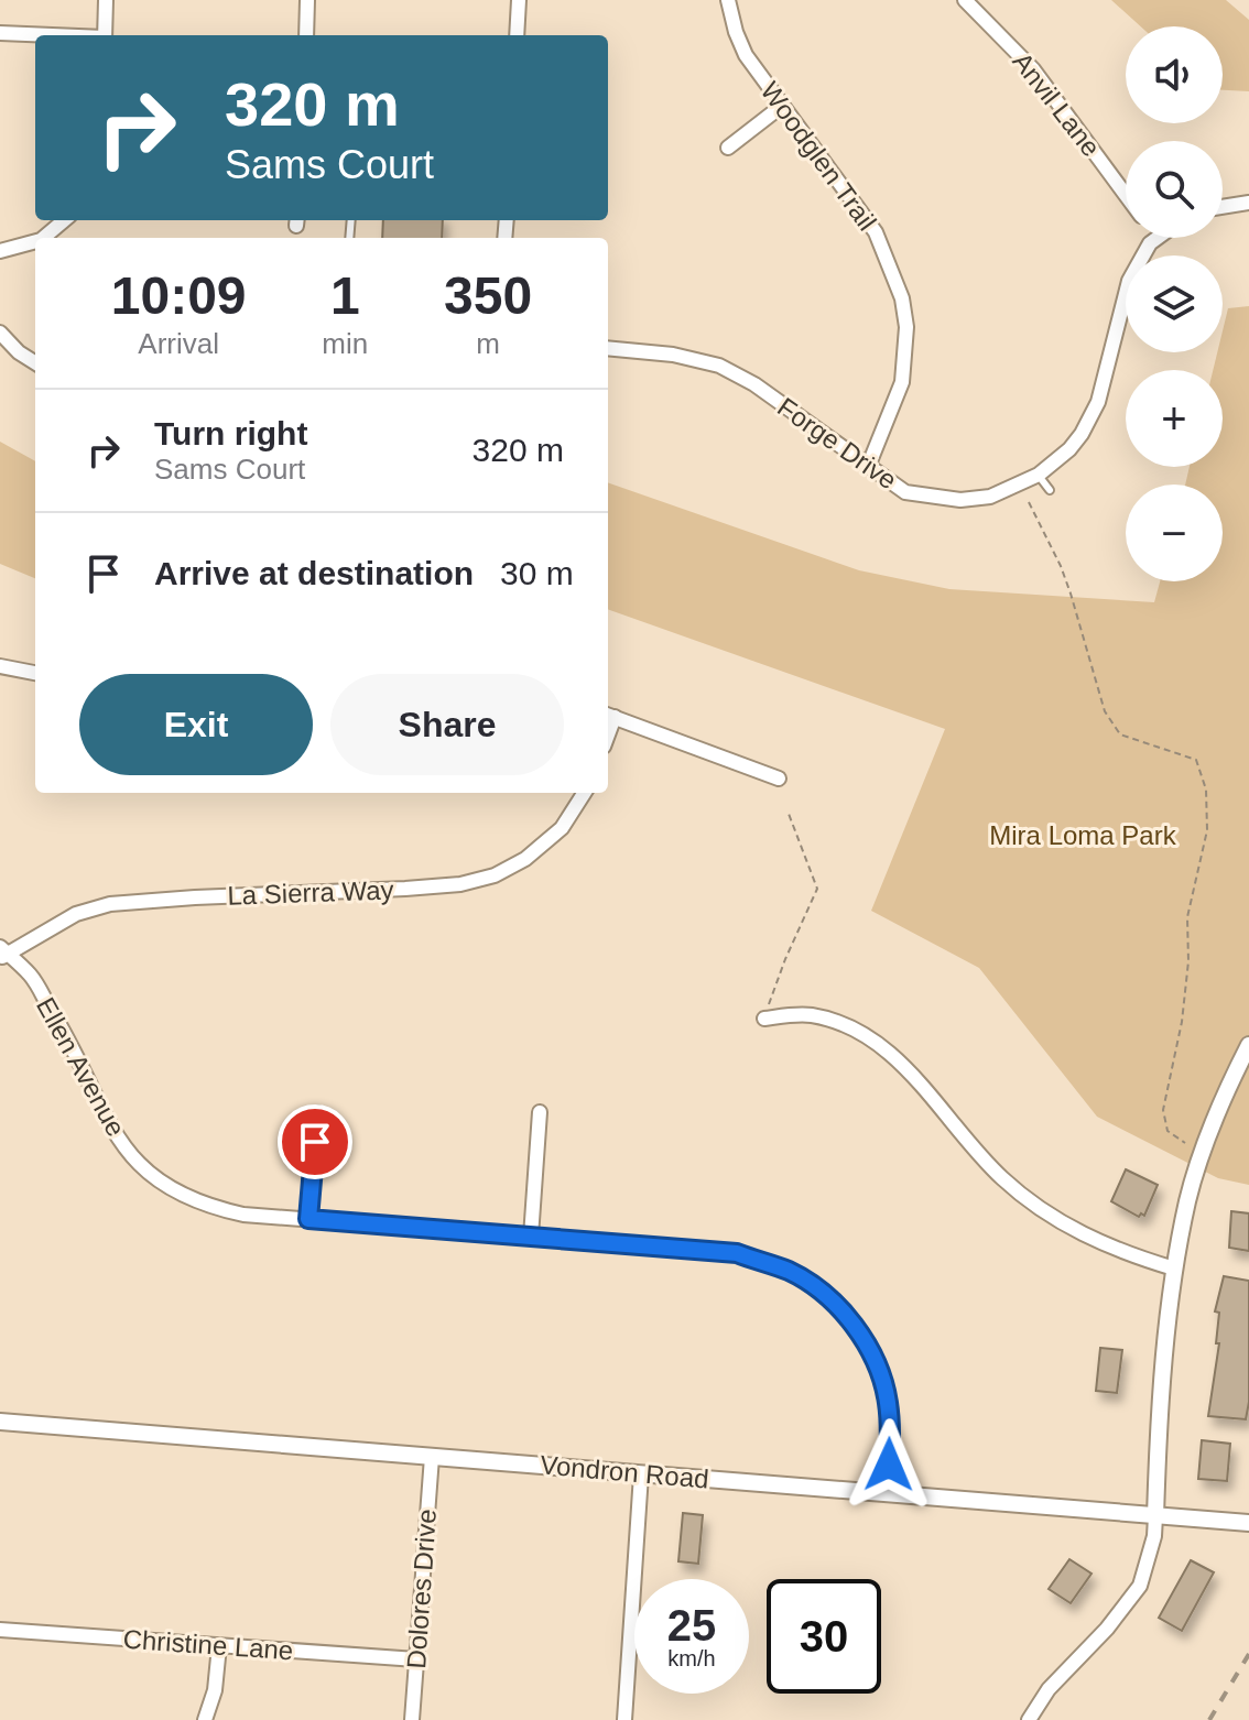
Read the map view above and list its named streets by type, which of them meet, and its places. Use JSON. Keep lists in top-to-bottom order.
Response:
{
  "streets": {
    "street": [
      "Anvil Lane",
      "Woodglen Trail",
      "Forge Drive",
      "La Sierra Way",
      "Ellen Avenue",
      "Vondron Road",
      "Dolores Drive",
      "Christine Lane"
    ]
  },
  "crossings": [
    ["Woodglen Trail", "Forge Drive"],
    ["La Sierra Way", "Ellen Avenue"],
    ["Ellen Avenue", "Vondron Road"],
    ["Vondron Road", "Dolores Drive"],
    ["Dolores Drive", "Christine Lane"]
  ],
  "parks": ["Mira Loma Park"],
  "page": {
    "map_buttons": ["+", "−"],
    "turn": ["320 m", "Sams Court"],
    "eta": [
      "10:09",
      "Arrival",
      "1",
      "min",
      "350",
      "m"
    ],
    "list": [
      {
        "name": "Turn right",
        "note": "Sams Court",
        "value": "320 m"
      },
      {
        "name": "Arrive at destination",
        "value": "30 m"
      }
    ],
    "buttons": ["Exit", "Share"],
    "speed": "25 km/h",
    "limit": "30"
  }
}
